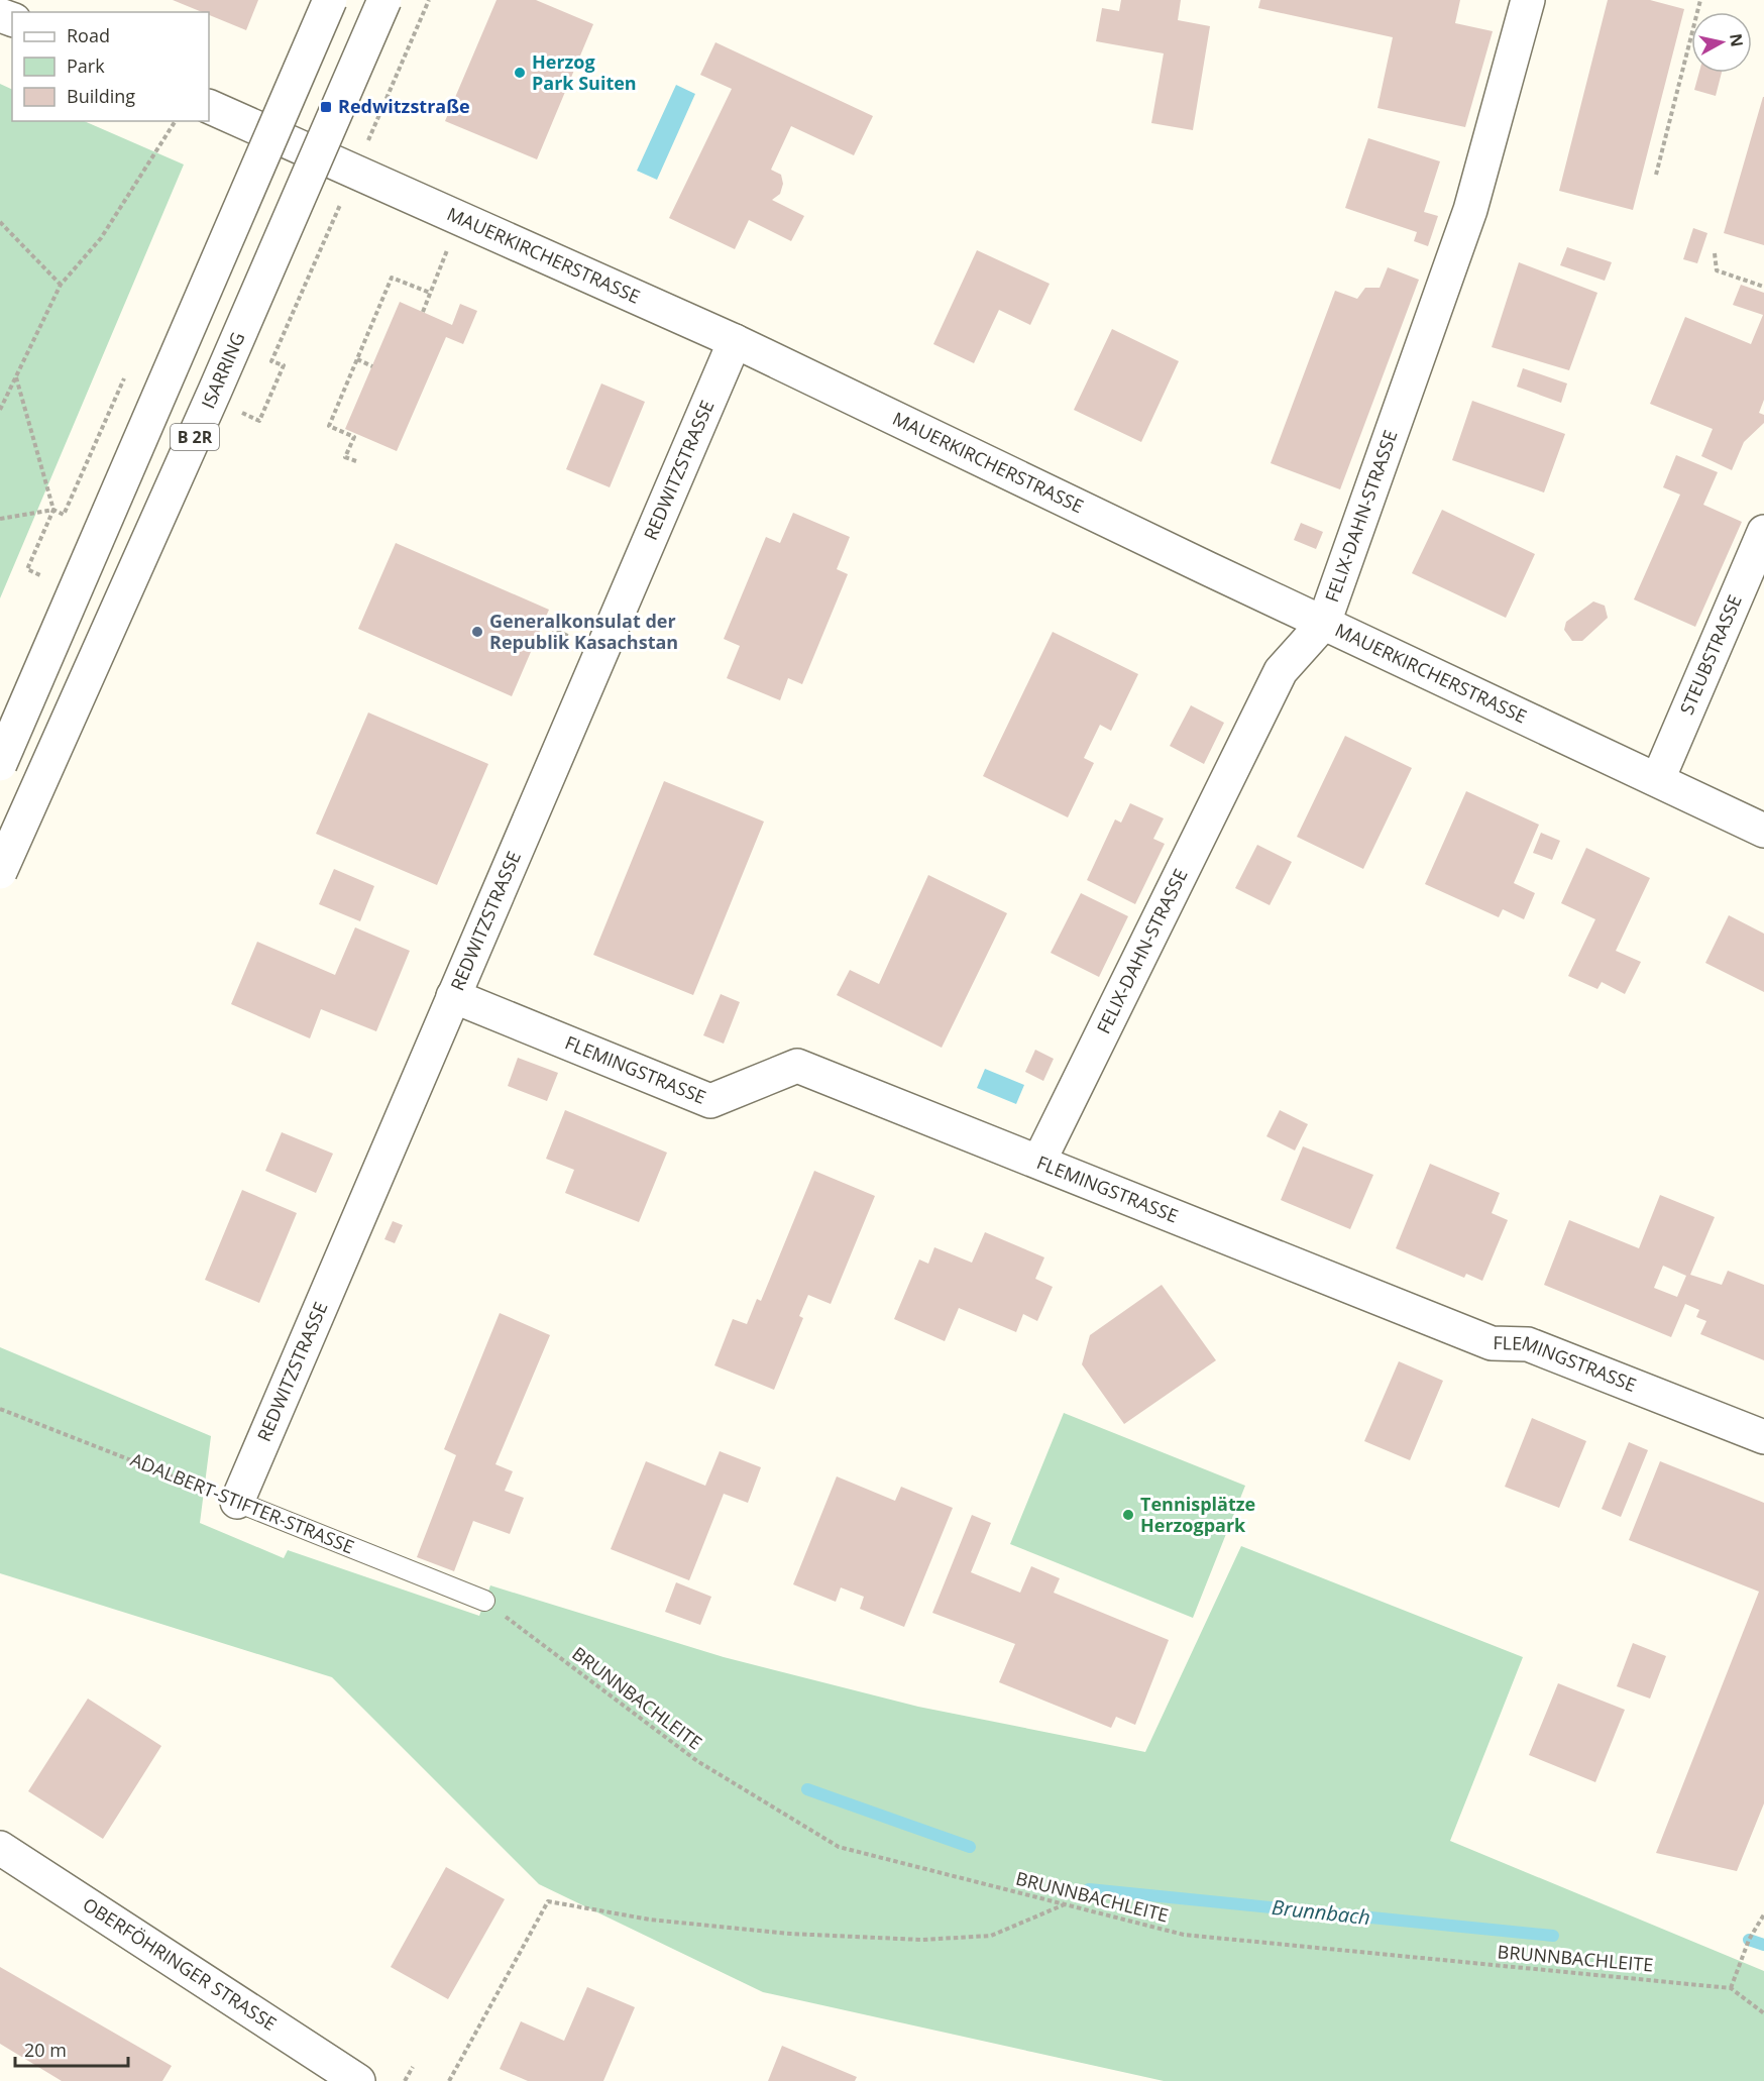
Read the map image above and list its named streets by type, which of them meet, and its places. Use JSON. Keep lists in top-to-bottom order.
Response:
{
  "streets": {
    "main road": [
      "MAUERKIRCHERSTRASSE",
      "ISARRING",
      "B 2R",
      "REDWITZSTRASSE",
      "FELIX-DAHN-STRASSE",
      "STEUBSTRASSE",
      "FLEMINGSTRASSE",
      "OBERFÖHRINGER STRASSE"
    ],
    "lane": ["ADALBERT-STIFTER-STRASSE"],
    "path": ["BRUNNBACHLEITE"]
  },
  "crossings": [
    ["MAUERKIRCHERSTRASSE", "REDWITZSTRASSE"],
    ["MAUERKIRCHERSTRASSE", "FELIX-DAHN-STRASSE"],
    ["MAUERKIRCHERSTRASSE", "STEUBSTRASSE"],
    ["REDWITZSTRASSE", "FLEMINGSTRASSE"],
    ["REDWITZSTRASSE", "ADALBERT-STIFTER-STRASSE"],
    ["FELIX-DAHN-STRASSE", "FLEMINGSTRASSE"],
    ["ADALBERT-STIFTER-STRASSE", "BRUNNBACHLEITE"]
  ],
  "water": ["Brunnbach"],
  "places": {
    "other": ["Herzog Park Suiten", "Generalkonsulat der Republik Kasachstan", "Tennisplätze Herzogpark"],
    "transit": ["Redwitzstraße"]
  },
  "legend": ["Road", "Park", "Building"],
  "scale_bar": "20 m",
  "north": "right"
}
